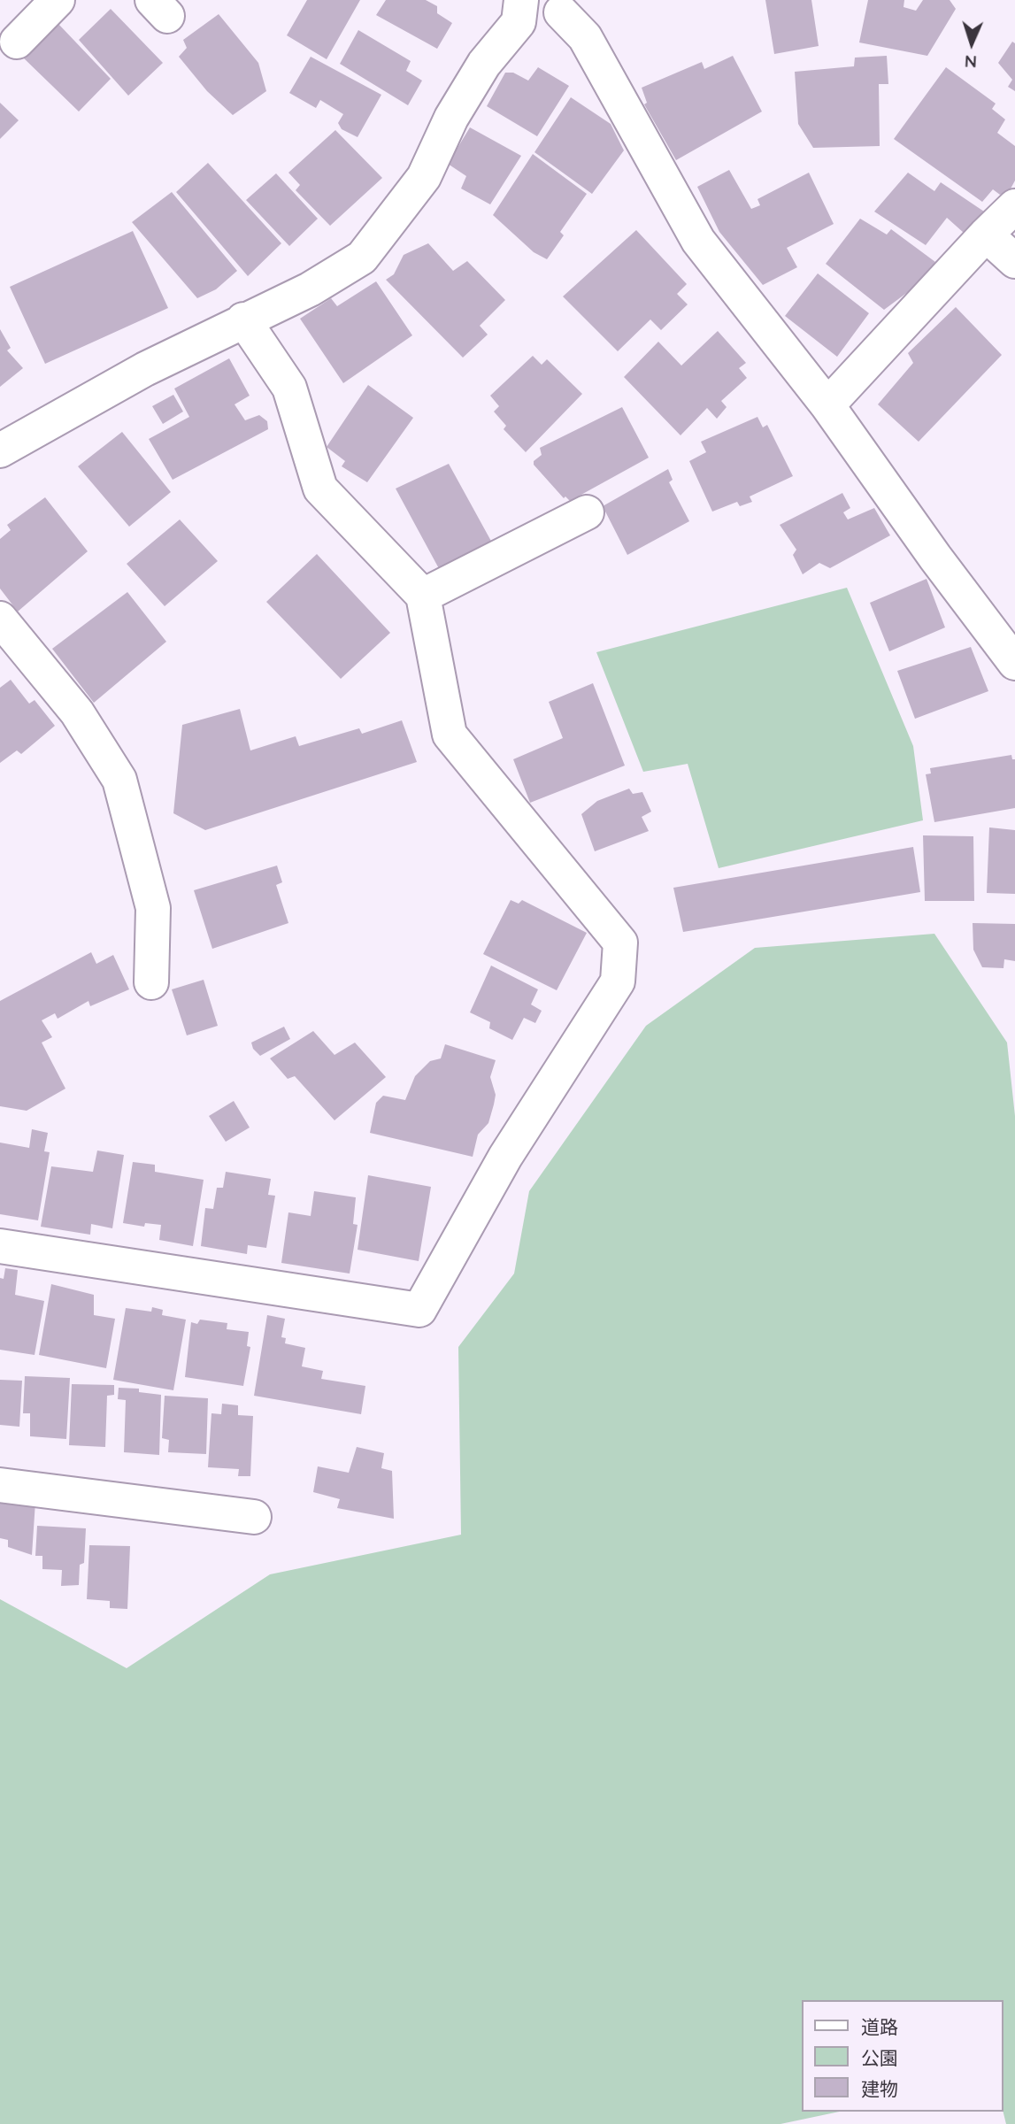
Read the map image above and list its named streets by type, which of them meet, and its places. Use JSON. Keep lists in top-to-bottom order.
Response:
{
  "legend": ["道路", "公園", "建物"],
  "north": "bottom"
}
